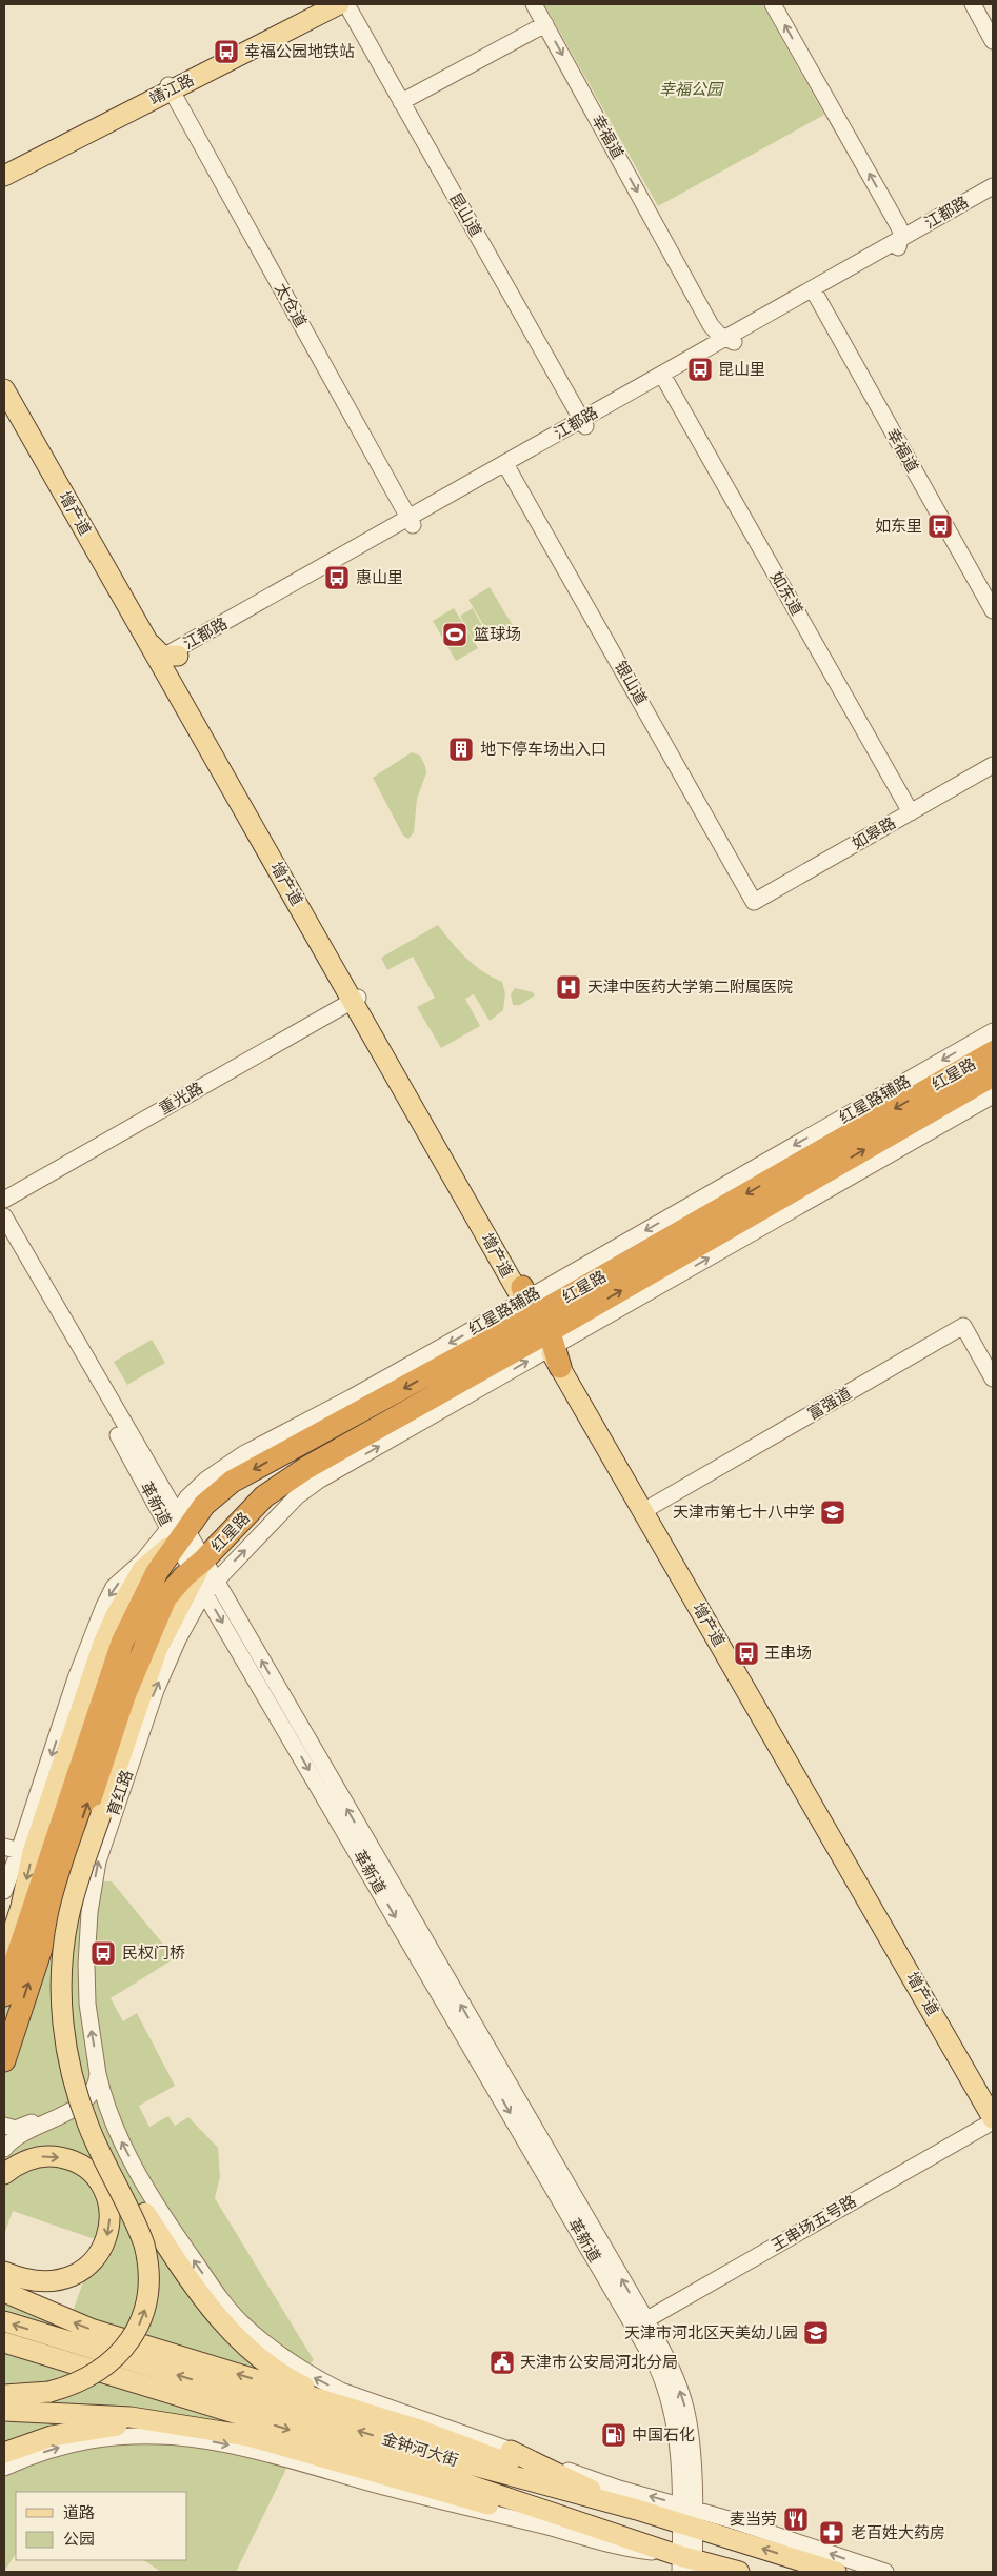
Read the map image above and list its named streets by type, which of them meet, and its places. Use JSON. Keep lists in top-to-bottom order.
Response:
{
  "streets": {
    "highway": ["红星路", "育红路"],
    "main road": ["靖江路", "增产道", "金钟河大街"],
    "street": [
      "幸福道",
      "江都路",
      "昆山道",
      "太仓道",
      "如东道",
      "银山道",
      "如皋路",
      "重光路",
      "红星路辅路",
      "富强道",
      "革新道",
      "王串场五号路"
    ]
  },
  "crossings": [
    ["靖江路", "太仓道"],
    ["幸福道", "江都路"],
    ["江都路", "昆山道"],
    ["江都路", "太仓道"],
    ["江都路", "增产道"],
    ["江都路", "如东道"],
    ["江都路", "银山道"],
    ["增产道", "红星路"],
    ["增产道", "重光路"],
    ["增产道", "红星路辅路"],
    ["增产道", "富强道"],
    ["增产道", "王串场五号路"],
    ["如东道", "如皋路"],
    ["银山道", "如皋路"],
    ["红星路", "红星路辅路"],
    ["红星路", "革新道"],
    ["红星路", "育红路"],
    ["红星路辅路", "革新道"],
    ["红星路辅路", "育红路"],
    ["革新道", "育红路"],
    ["革新道", "王串场五号路"],
    ["革新道", "金钟河大街"],
    ["育红路", "金钟河大街"]
  ],
  "parks": ["幸福公园"],
  "places": {
    "bus stop": [
      "幸福公园地铁站",
      "昆山里",
      "如东里",
      "惠山里",
      "王串场",
      "民权门桥"
    ],
    "sports": ["篮球场"],
    "building": ["地下停车场出入口"],
    "hospital": ["天津中医药大学第二附属医院"],
    "school or university": ["天津市第七十八中学", "天津市河北区天美幼儿园"],
    "public building": ["天津市公安局河北分局"],
    "fuel station": ["中国石化"],
    "restaurant": ["麦当劳"],
    "pharmacy": ["老百姓大药房"]
  },
  "legend": ["道路", "公园"]
}
